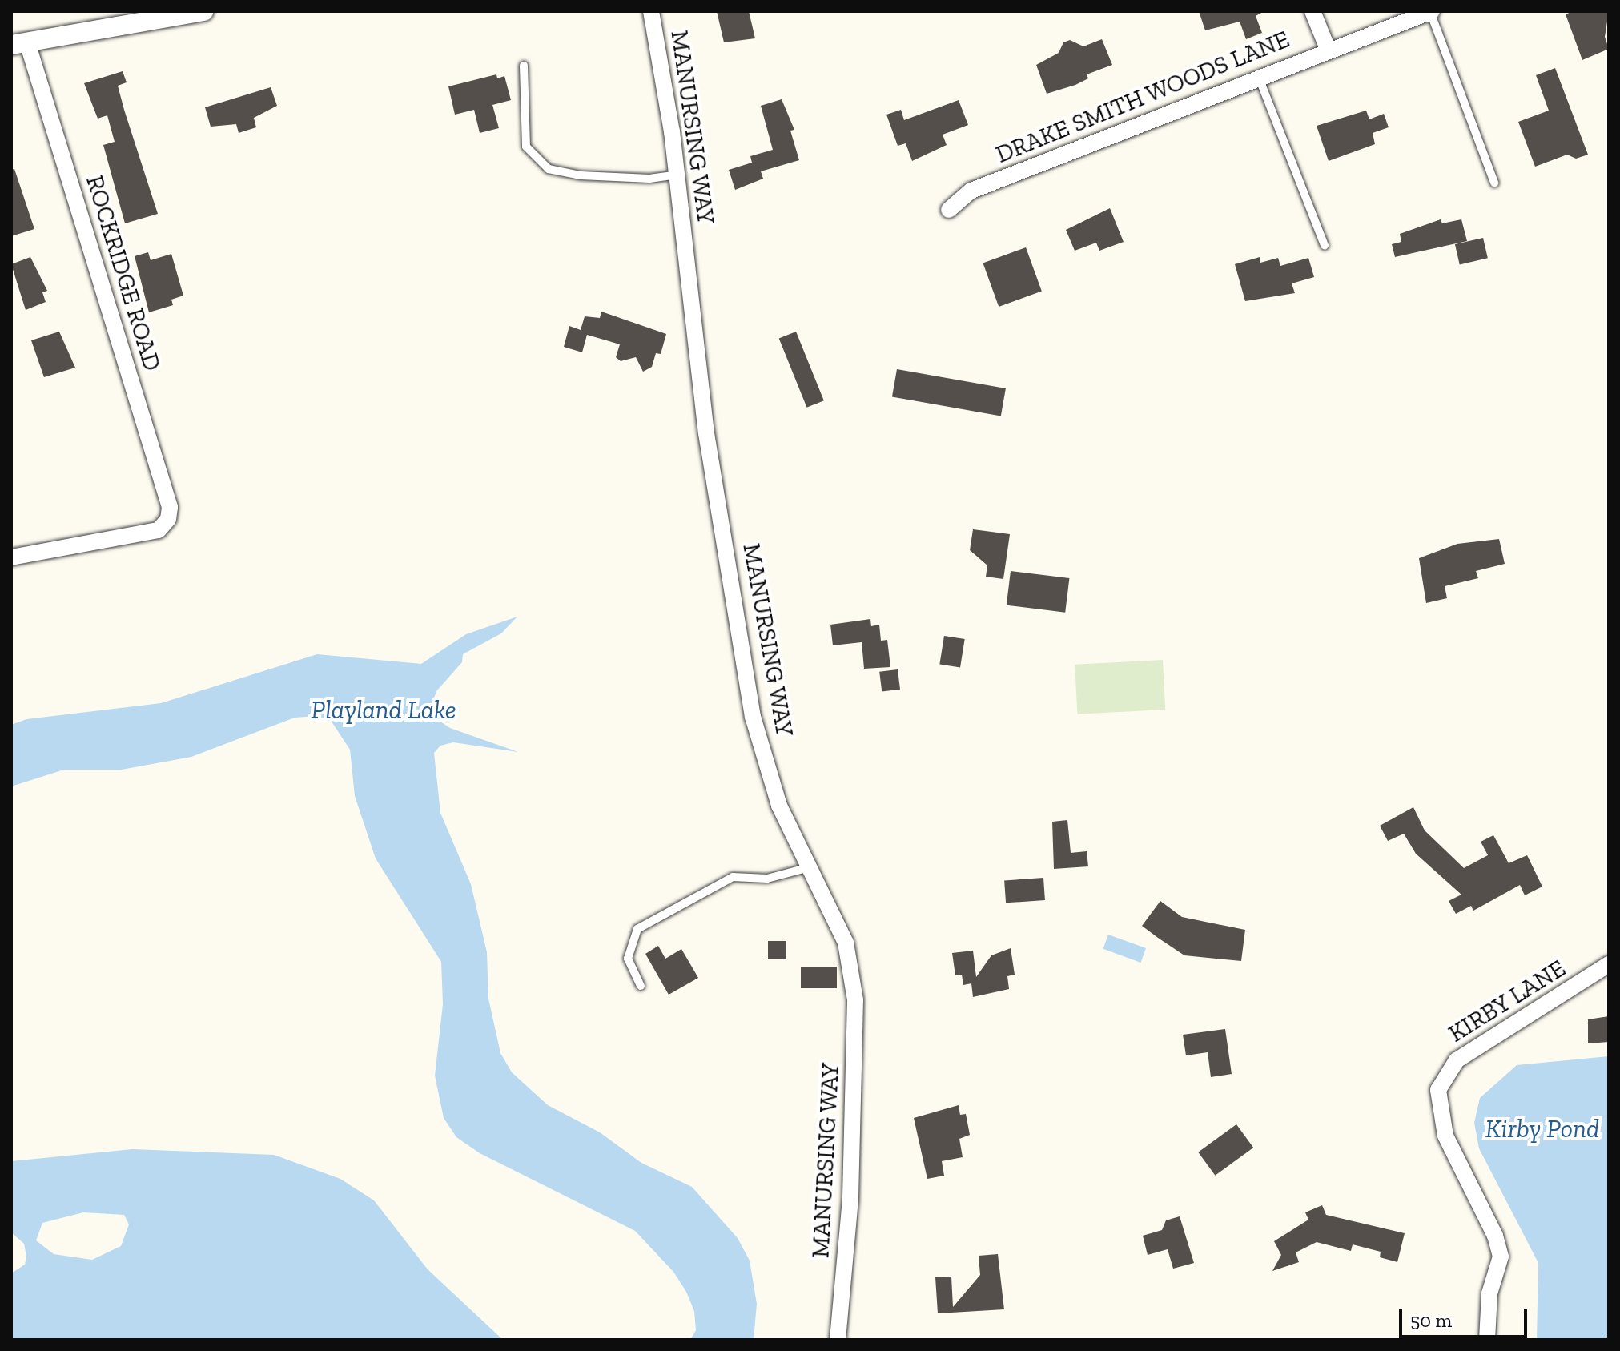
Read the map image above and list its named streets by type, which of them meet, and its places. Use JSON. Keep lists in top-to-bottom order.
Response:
{
  "streets": {
    "street": [
      "DRAKE SMITH WOODS LANE",
      "MANURSING WAY",
      "ROCKRIDGE ROAD",
      "KIRBY LANE"
    ]
  },
  "water": ["Playland Lake", "Kirby Pond"],
  "scale_bar": "50 m"
}
